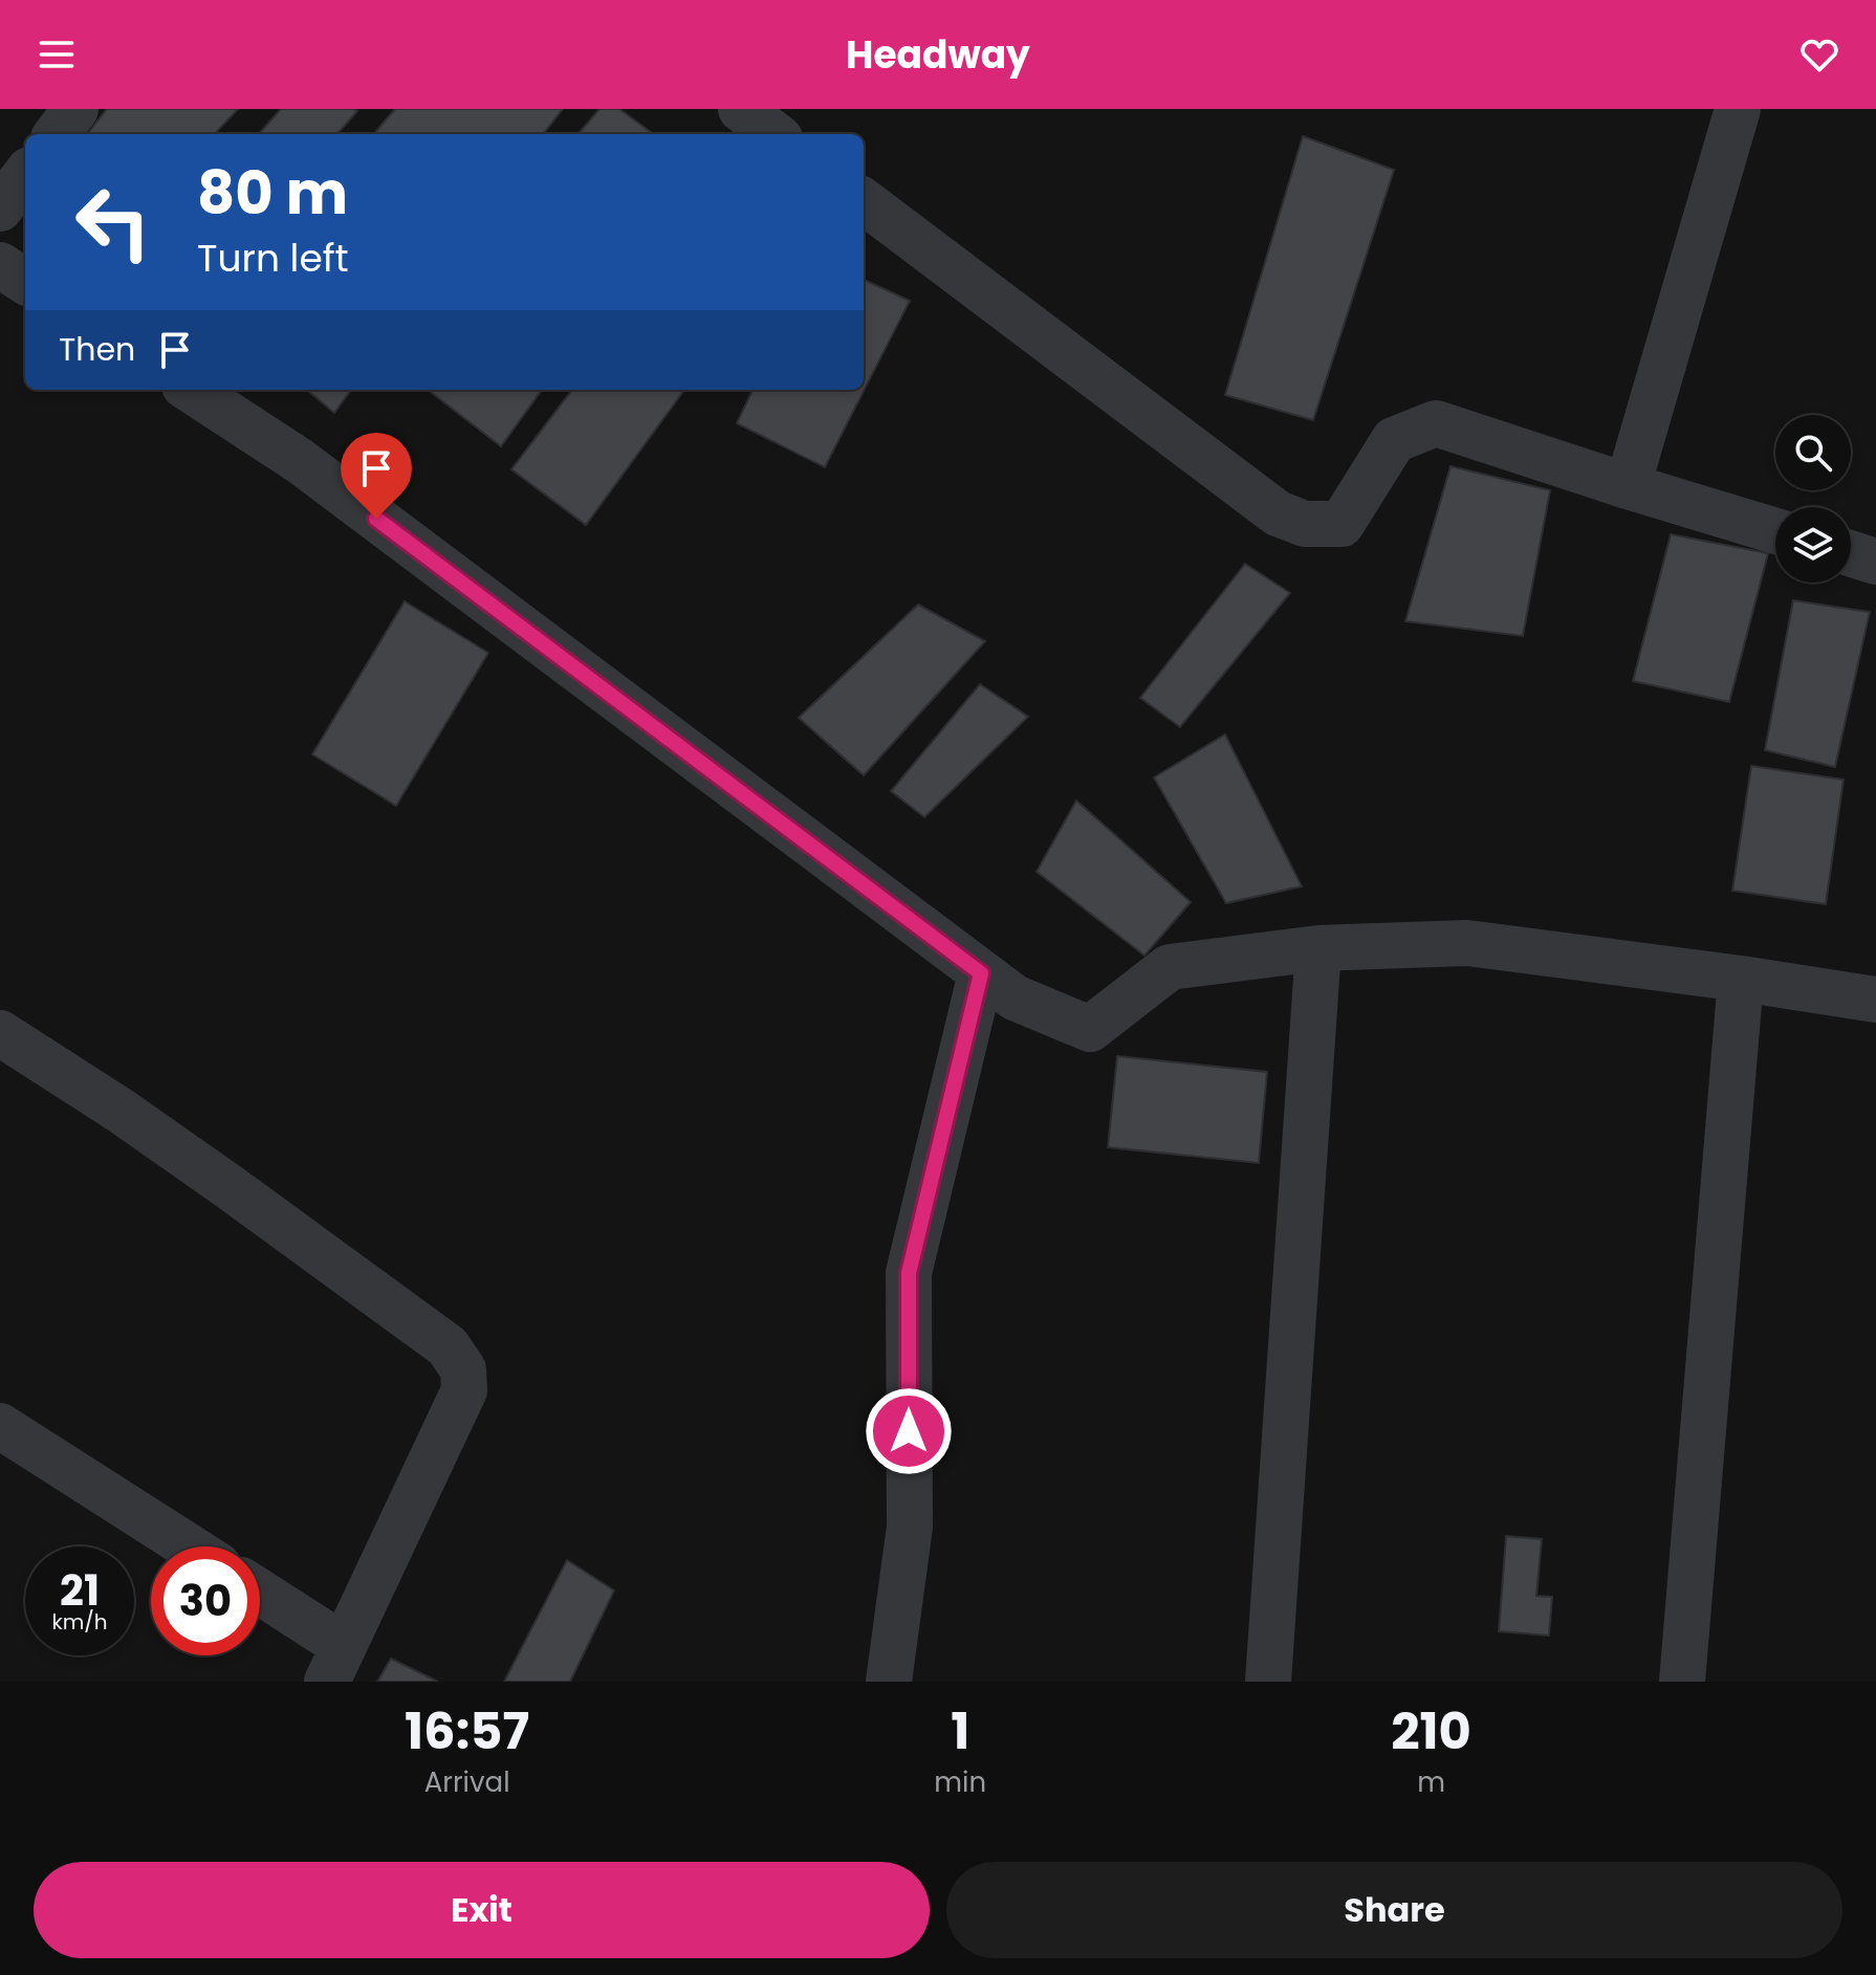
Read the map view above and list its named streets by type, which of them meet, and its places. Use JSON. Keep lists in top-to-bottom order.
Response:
{
  "page": {
    "header": "Headway",
    "turn": ["80 m", "Turn left"],
    "then": "Then",
    "speed": "21 km/h",
    "limit": "30",
    "eta": [
      "16:57",
      "Arrival",
      "1",
      "min",
      "210",
      "m"
    ],
    "buttons": ["Exit", "Share"]
  }
}
